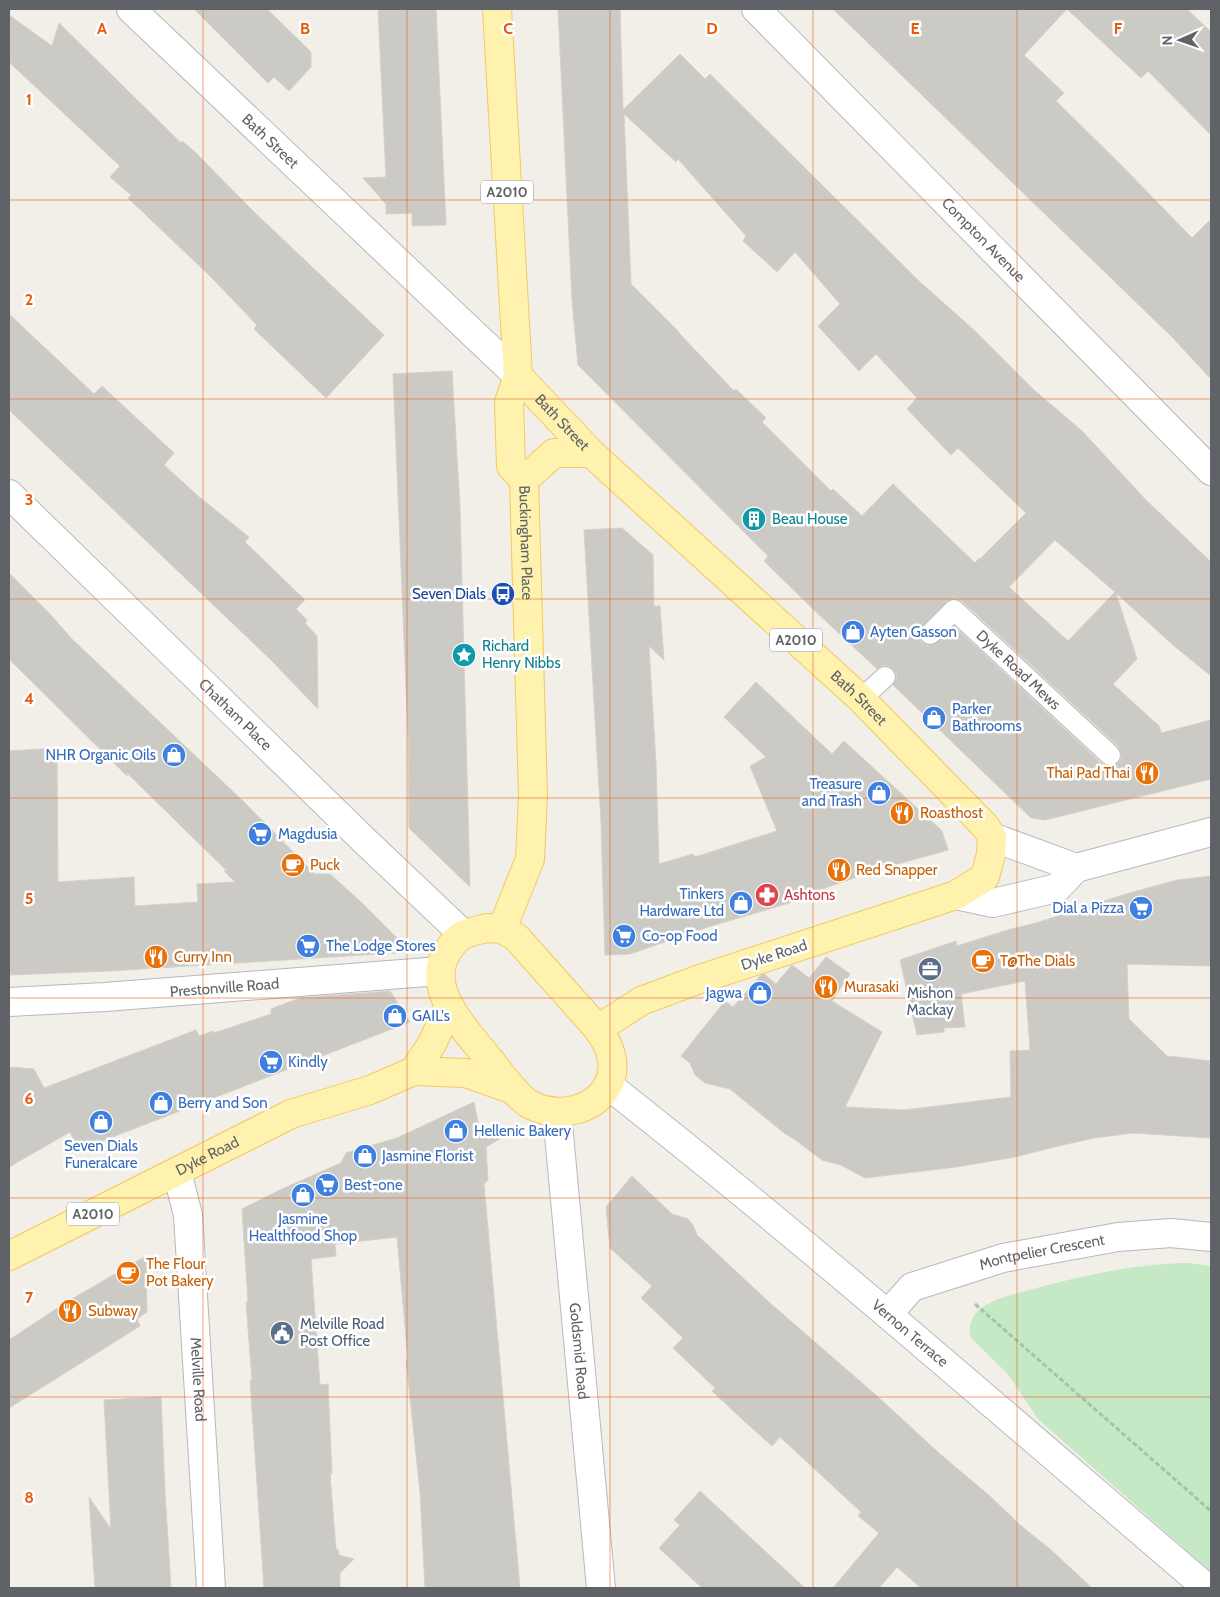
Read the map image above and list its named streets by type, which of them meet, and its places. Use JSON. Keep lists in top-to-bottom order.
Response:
{
  "streets": {
    "main road": [
      "Bath Street",
      "A2010",
      "Buckingham Place",
      "Dyke Road"
    ],
    "street": [
      "Compton Avenue",
      "Chatham Place",
      "Prestonville Road",
      "Montpelier Crescent",
      "Vernon Terrace",
      "Goldsmid Road",
      "Melville Road"
    ],
    "lane": ["Dyke Road Mews"]
  },
  "crossings": [
    ["Bath Street", "Buckingham Place"],
    ["Bath Street", "Dyke Road"],
    ["Dyke Road", "Prestonville Road"],
    ["Dyke Road", "Vernon Terrace"],
    ["Dyke Road", "Goldsmid Road"],
    ["Dyke Road", "Melville Road"],
    ["Montpelier Crescent", "Vernon Terrace"]
  ],
  "places": {
    "building": ["Beau House"],
    "bus stop": ["Seven Dials"],
    "shop": [
      "Ayten Gasson",
      "Parker Bathrooms",
      "NHR Organic Oils",
      "Treasure and Trash",
      "Tinkers Hardware Ltd",
      "Jagwa",
      "GAIL's",
      "Berry and Son",
      "Seven Dials Funeralcare",
      "Hellenic Bakery",
      "Jasmine Florist",
      "Jasmine Healthfood Shop"
    ],
    "place": ["Richard Henry Nibbs"],
    "restaurant": [
      "Thai Pad Thai",
      "Roasthost",
      "Red Snapper",
      "Curry Inn",
      "Murasaki",
      "Subway"
    ],
    "supermarket": [
      "Magdusia",
      "Dial a Pizza",
      "Co-op Food",
      "The Lodge Stores",
      "Kindly",
      "Best-one"
    ],
    "cafe": ["Puck", "T@The Dials", "The Flour Pot Bakery"],
    "pharmacy": ["Ashtons"],
    "office": ["Mishon Mackay"],
    "public building": ["Melville Road Post Office"]
  },
  "north": "left",
  "grid": {
    "columns": [
      "A",
      "B",
      "C",
      "D",
      "E",
      "F"
    ],
    "rows": [
      "1",
      "2",
      "3",
      "4",
      "5",
      "6",
      "7",
      "8"
    ]
  }
}
